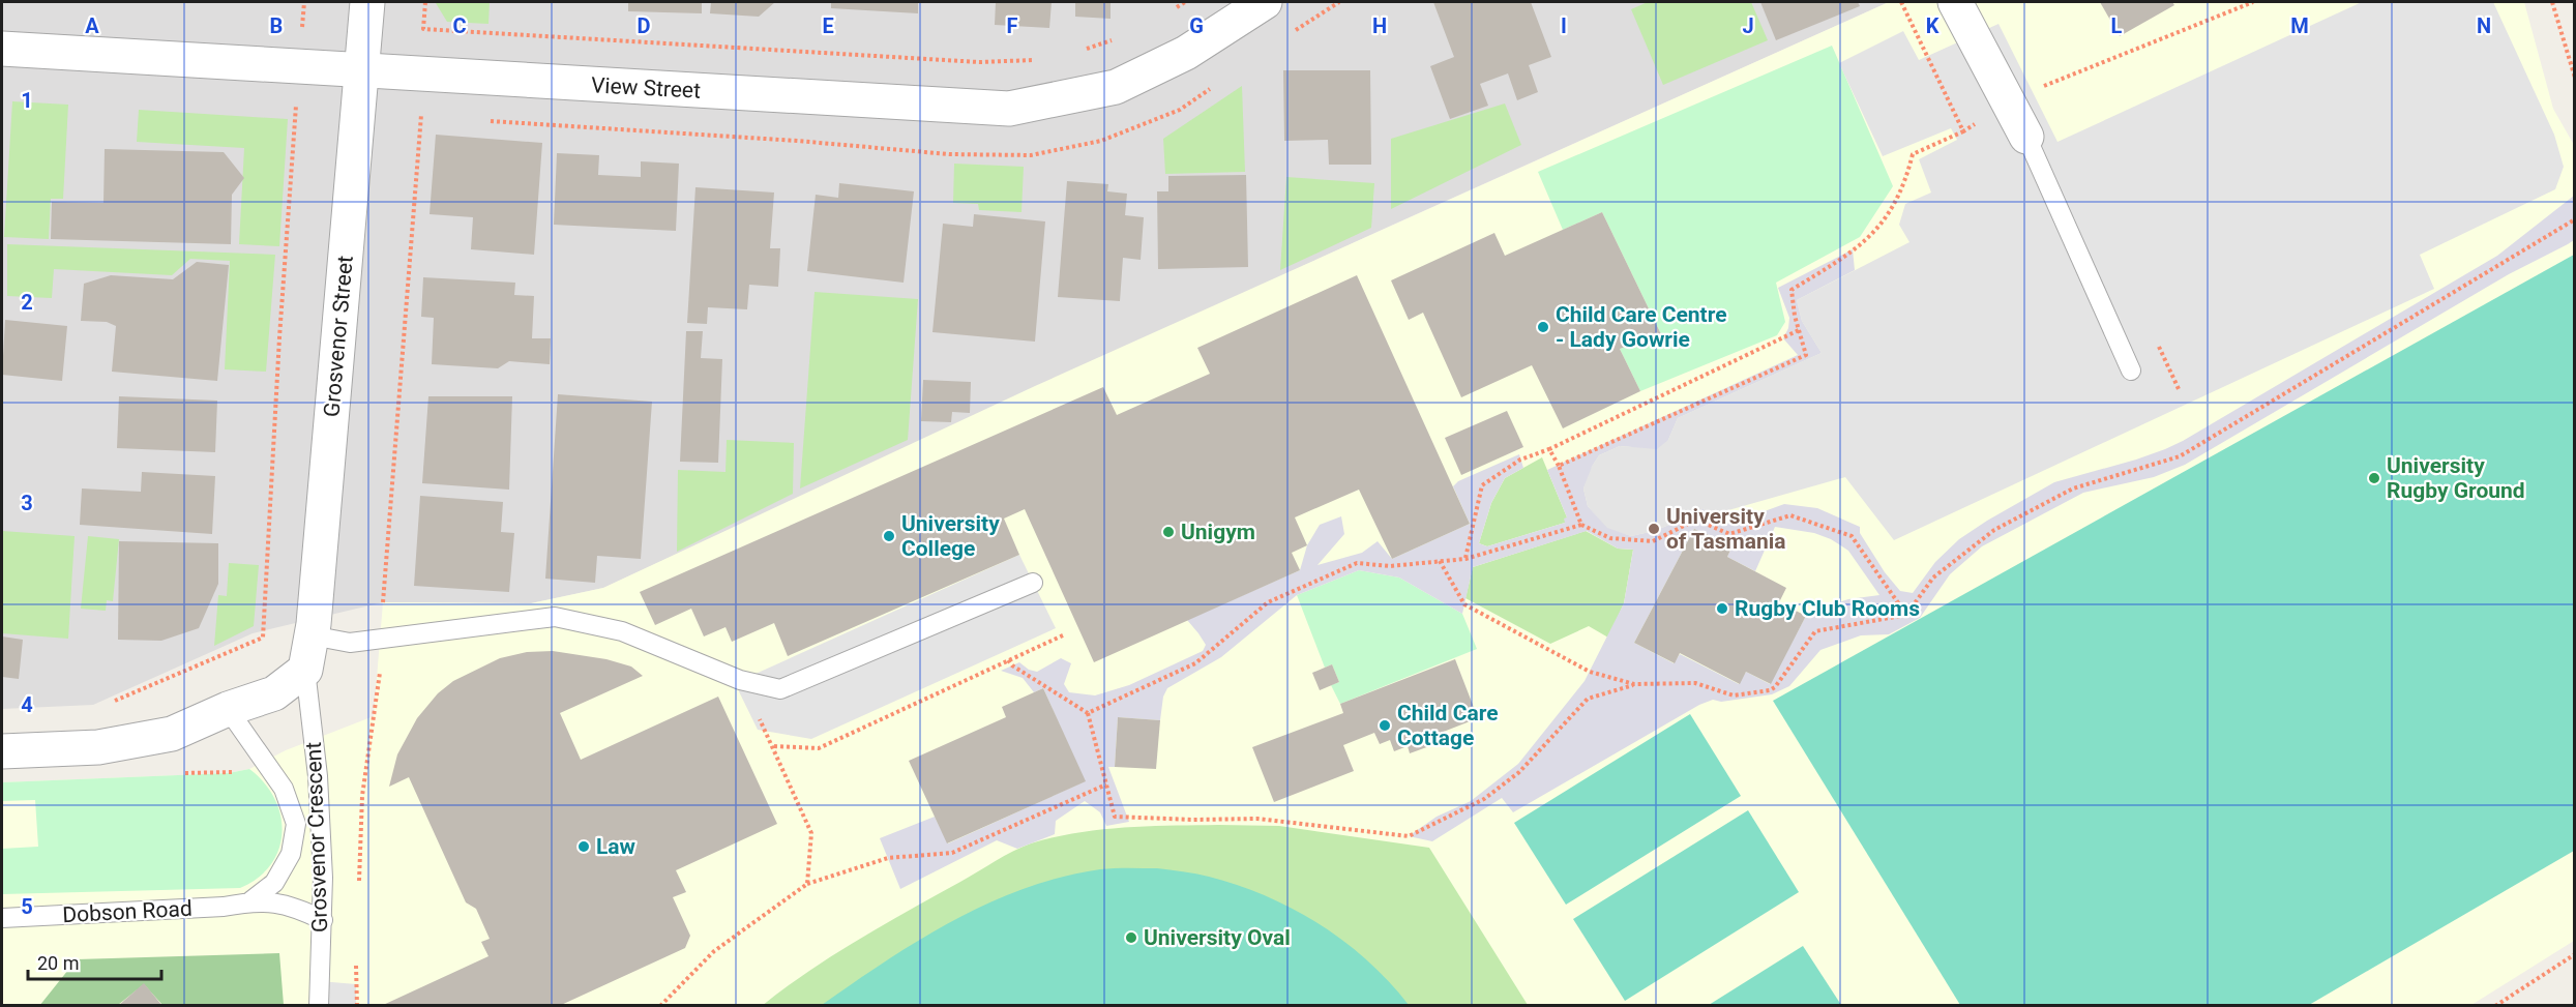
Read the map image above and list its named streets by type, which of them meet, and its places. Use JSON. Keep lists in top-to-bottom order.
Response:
{
  "streets": {
    "street": ["View Street", "Grosvenor Street"],
    "lane": ["Grosvenor Crescent", "Dobson Road"]
  },
  "crossings": [
    ["View Street", "Grosvenor Street"],
    ["Grosvenor Street", "Grosvenor Crescent"],
    ["Grosvenor Crescent", "Dobson Road"]
  ],
  "places": [
    "Child Care Centre - Lady Gowrie",
    "University Rugby Ground",
    "University of Tasmania",
    "Unigym",
    "University College",
    "Rugby Club Rooms",
    "Child Care Cottage",
    "Law",
    "University Oval"
  ],
  "scale_bar": "20 m",
  "grid": {
    "columns": [
      "A",
      "B",
      "C",
      "D",
      "E",
      "F",
      "G",
      "H",
      "I",
      "J",
      "K",
      "L",
      "M",
      "N"
    ],
    "rows": [
      "1",
      "2",
      "3",
      "4",
      "5"
    ]
  }
}
